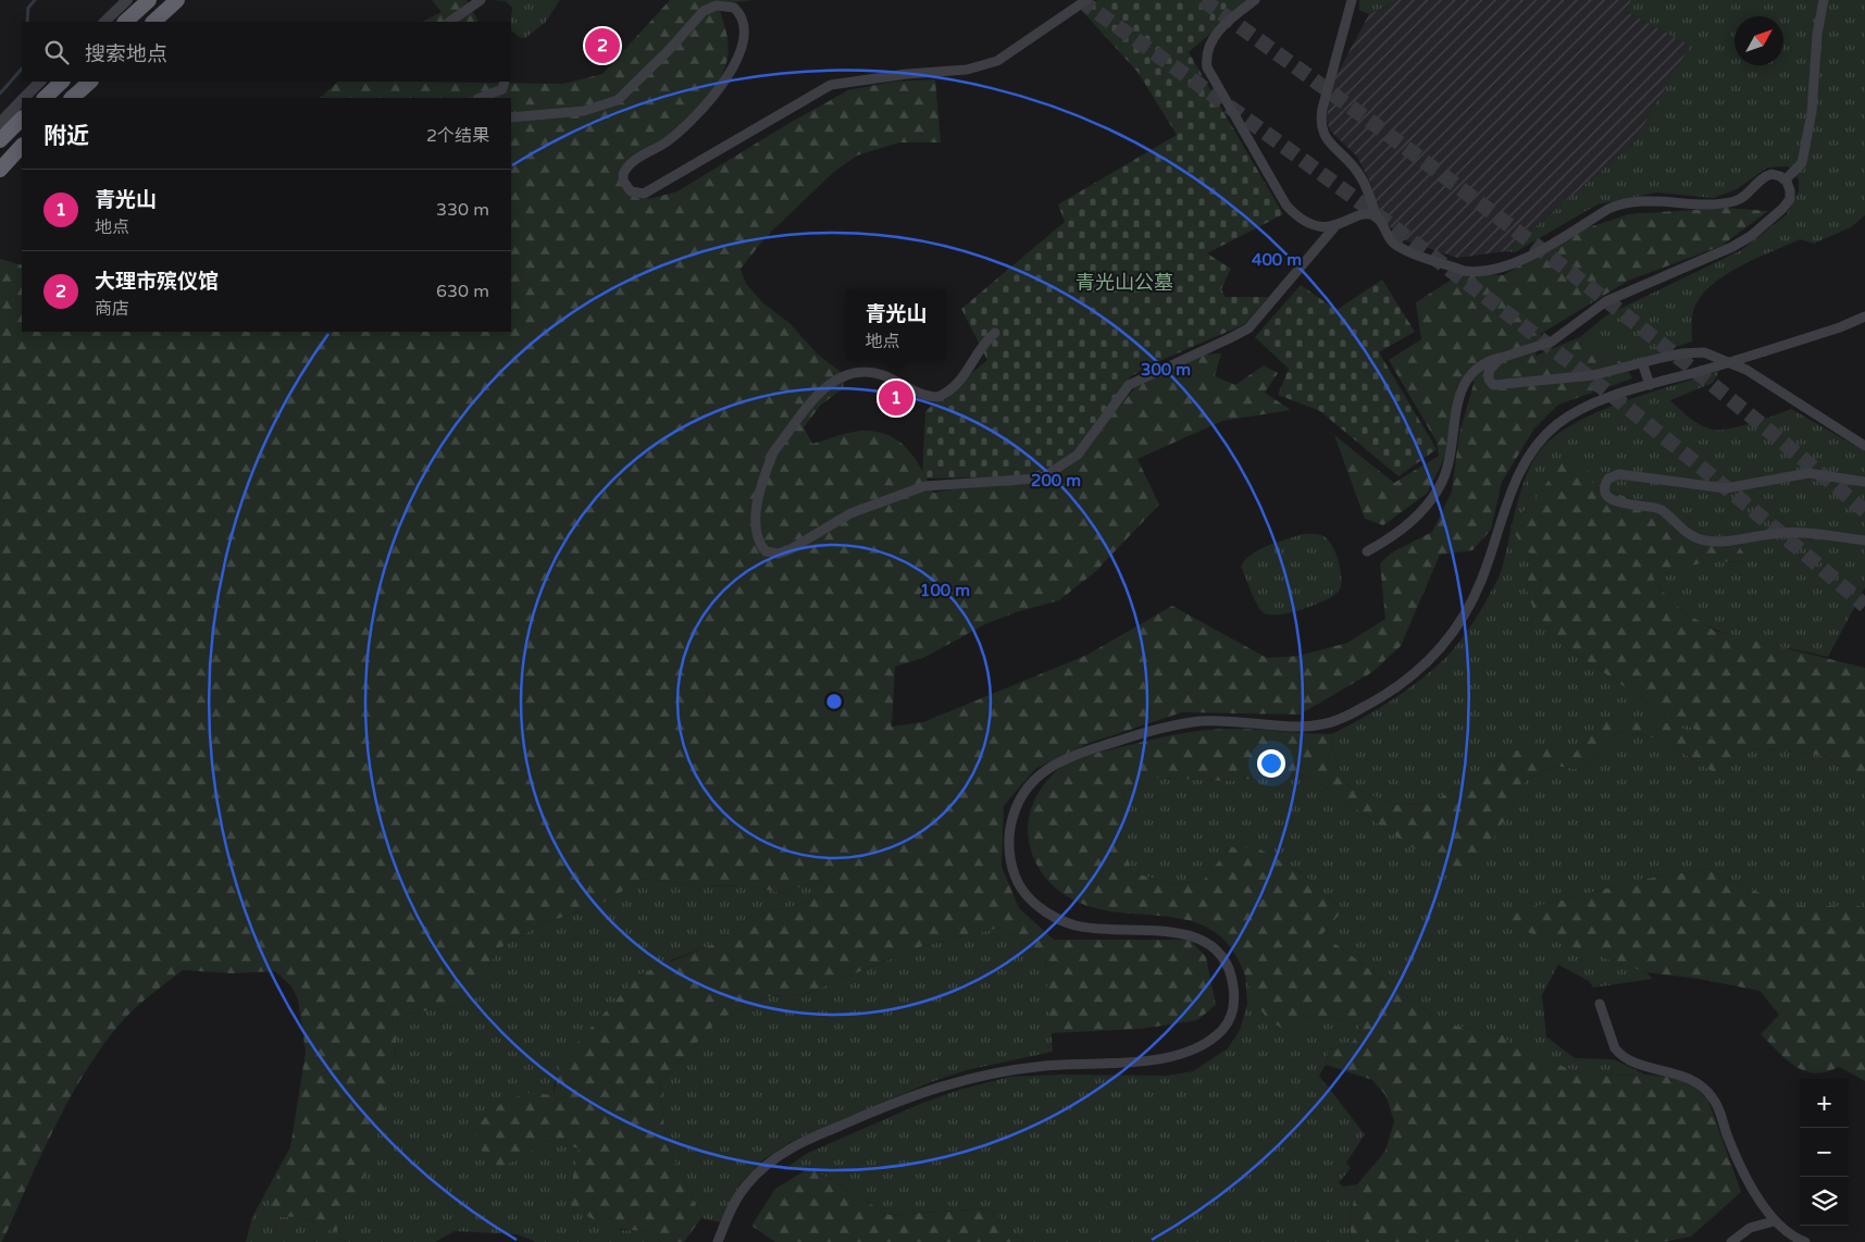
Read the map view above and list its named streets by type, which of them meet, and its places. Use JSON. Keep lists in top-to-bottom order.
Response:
{
  "parks": ["青光山公墓"],
  "north": "top right",
  "page": {
    "search": "搜索地点",
    "pins": ["2", "1"],
    "heading": ["附近", "2个结果"],
    "list": [
      {
        "mark": "1",
        "name": "青光山",
        "note": "地点",
        "value": "330 m"
      },
      {
        "mark": "2",
        "name": "大理市殡仪馆",
        "note": "商店",
        "value": "630 m"
      }
    ],
    "popup": ["青光山", "地点"],
    "map_buttons": ["+", "−"]
  },
  "rings": [
    "400 m",
    "300 m",
    "200 m",
    "100 m"
  ]
}
